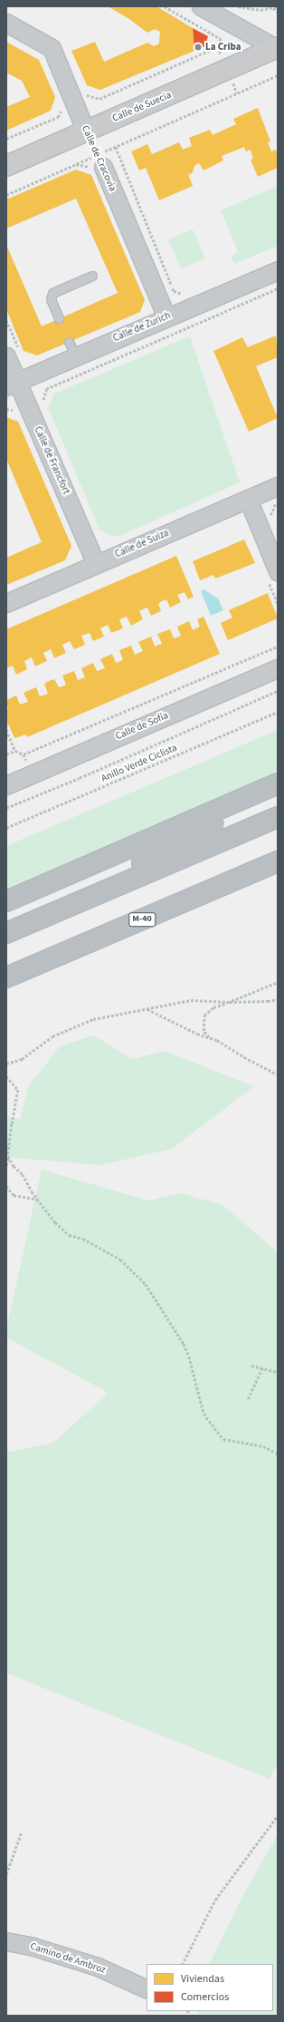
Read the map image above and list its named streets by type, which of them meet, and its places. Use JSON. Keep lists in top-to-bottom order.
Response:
{
  "streets": {
    "highway": ["M-40"],
    "street": [
      "Calle de Suecia",
      "Calle de Cracovia",
      "Calle de Zurich",
      "Calle de Francfort",
      "Calle de Suiza",
      "Calle de Sofía",
      "Camino de Ambroz"
    ],
    "path": ["Anillo Verde Ciclista"]
  },
  "crossings": [
    ["Calle de Suecia", "Calle de Cracovia"],
    ["Calle de Cracovia", "Calle de Zurich"],
    ["Calle de Zurich", "Calle de Francfort"],
    ["Calle de Francfort", "Calle de Suiza"]
  ],
  "places": ["La Criba"],
  "legend": ["Viviendas", "Comercios"]
}
